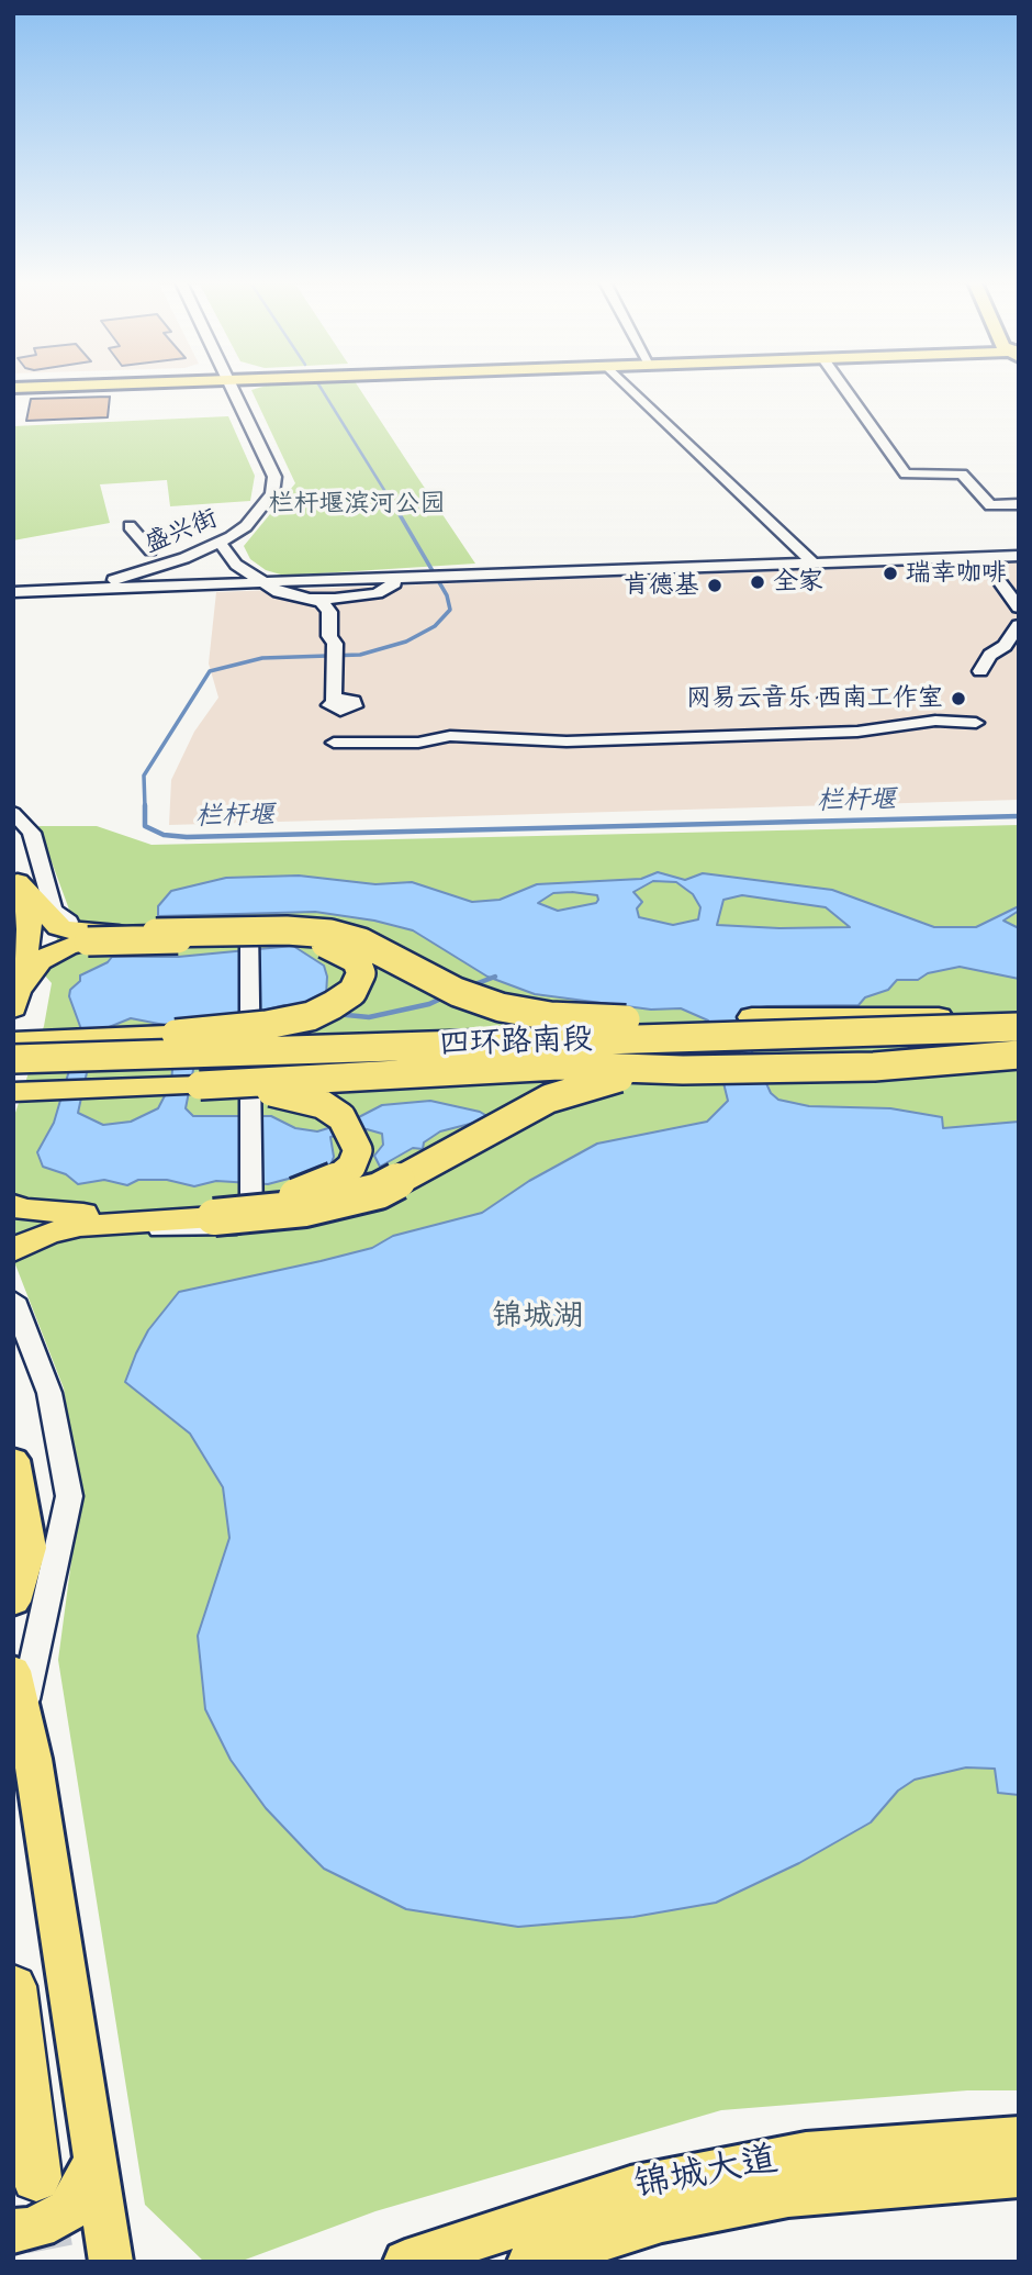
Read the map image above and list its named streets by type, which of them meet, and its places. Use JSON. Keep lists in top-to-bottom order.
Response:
{
  "streets": {
    "highway": ["四环路南段"],
    "main road": ["锦城大道"],
    "street": ["盛兴街"]
  },
  "water": ["栏杆堰"],
  "parks": ["栏杆堰滨河公园", "锦城湖"],
  "places": [
    "瑞幸咖啡",
    "全家",
    "肯德基",
    "网易云音乐·西南工作室"
  ]
}
